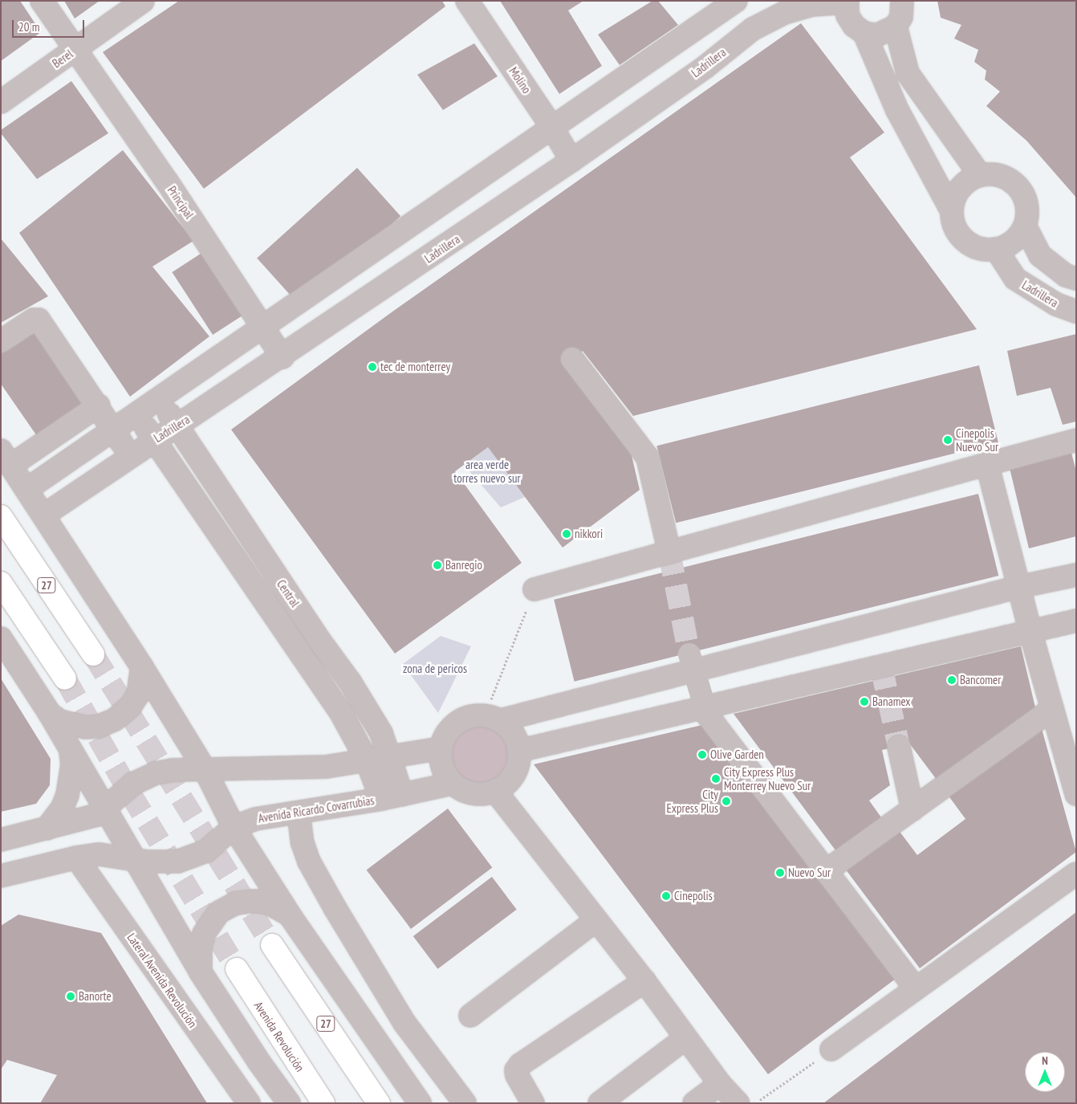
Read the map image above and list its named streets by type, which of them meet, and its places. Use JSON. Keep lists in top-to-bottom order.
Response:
{
  "streets": {
    "main road": ["27", "Avenida Revolución"],
    "street": [
      "Berel",
      "Ladrillera",
      "Molino",
      "Principal",
      "Central",
      "Avenida Ricardo Covarrubias",
      "Lateral Avenida Revolución"
    ]
  },
  "crossings": [
    ["Berel", "Principal"],
    ["Ladrillera", "Molino"],
    ["Ladrillera", "Principal"],
    ["Ladrillera", "Central"],
    ["Central", "Avenida Ricardo Covarrubias"],
    ["Avenida Ricardo Covarrubias", "Lateral Avenida Revolución"]
  ],
  "parks": ["area verde torres nuevo sur", "zona de pericos"],
  "places": [
    "tec de monterrey",
    "Cinepolis Nuevo Sur",
    "nikkori",
    "Banregio",
    "Bancomer",
    "Banamex",
    "Olive Garden",
    "City Express Plus Monterrey Nuevo Sur",
    "City Express Plus",
    "Nuevo Sur",
    "Cinepolis",
    "Banorte"
  ],
  "scale_bar": "20 m",
  "north": "top"
}
